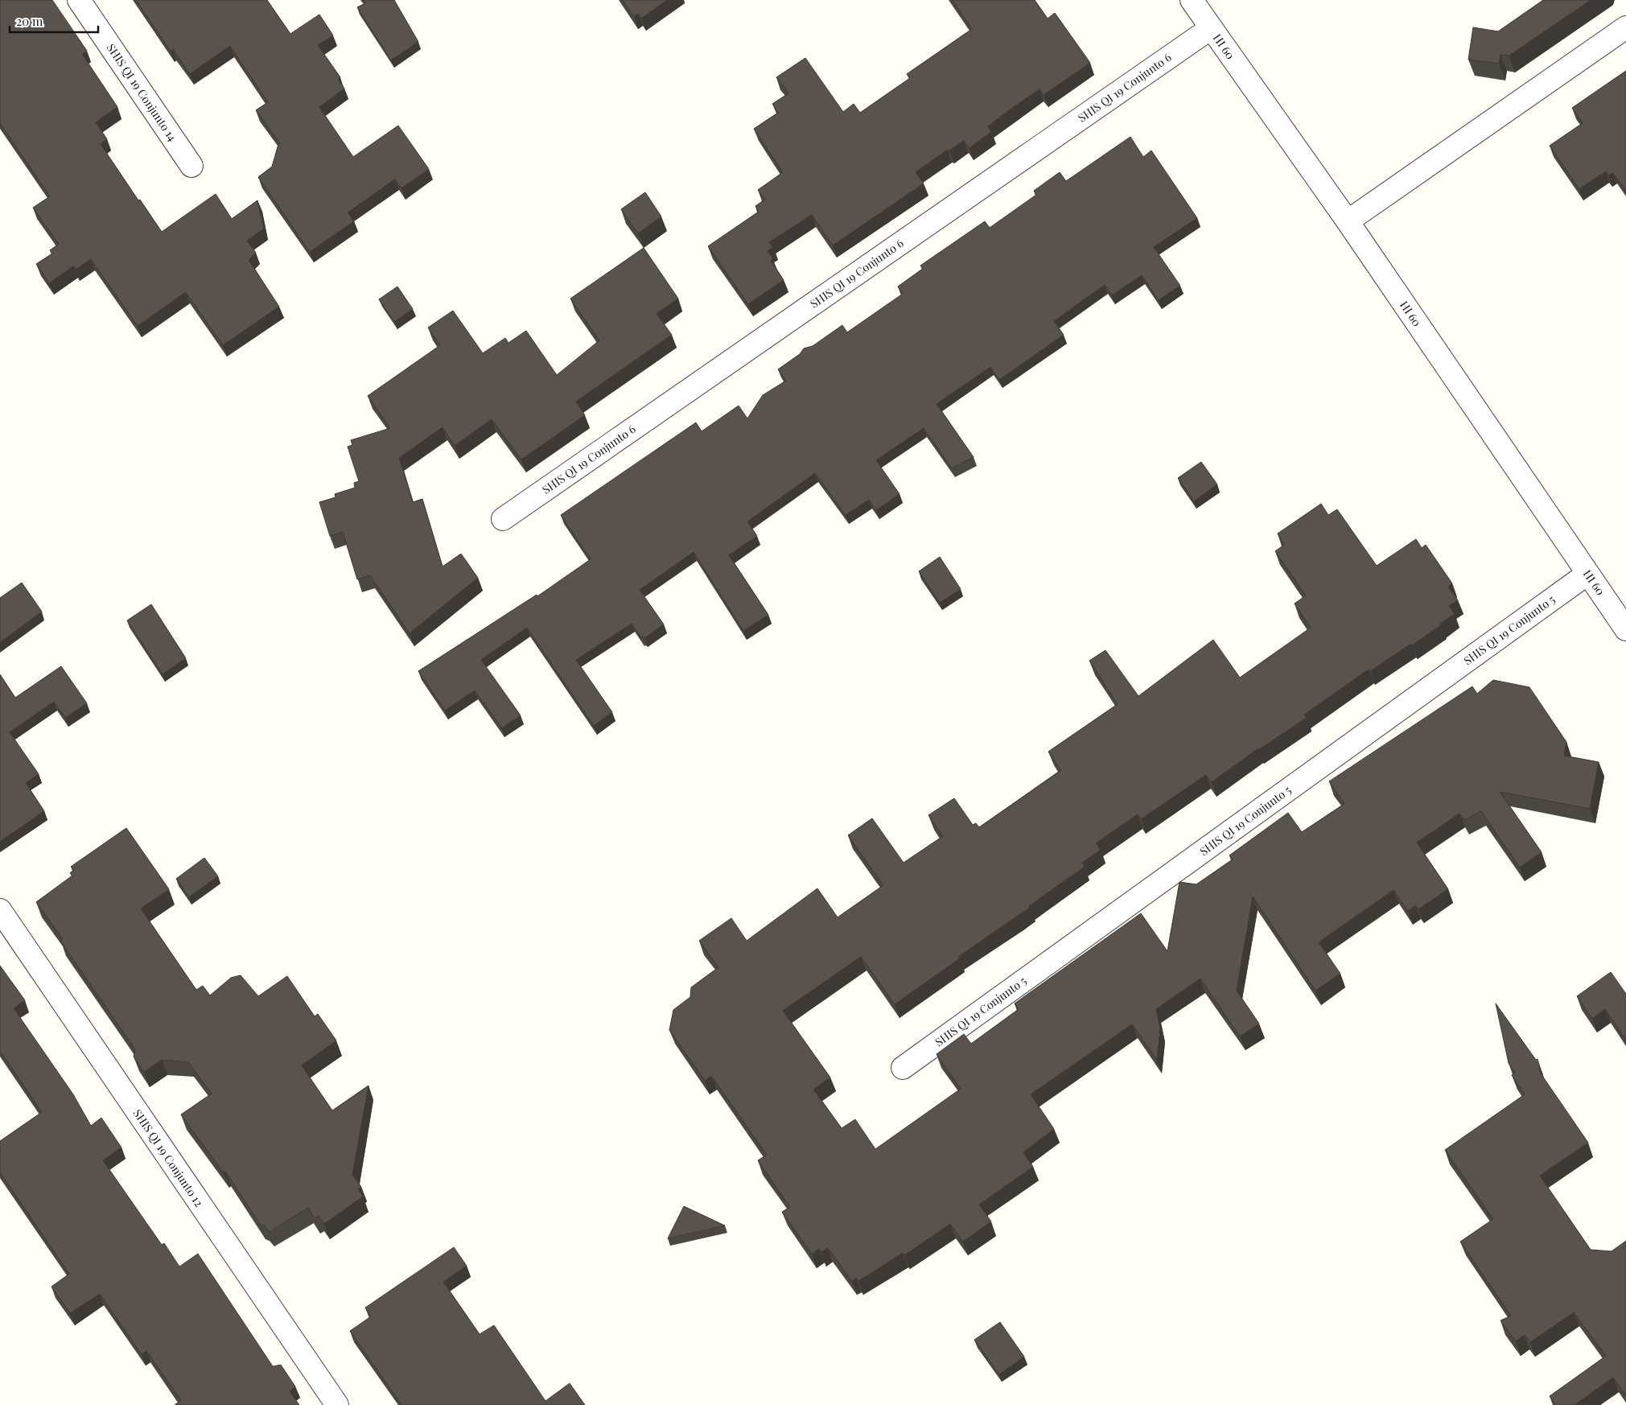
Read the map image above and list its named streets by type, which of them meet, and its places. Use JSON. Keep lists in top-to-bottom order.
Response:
{
  "streets": {
    "street": [
      "HI 60",
      "SHIS QI 19 Conjunto 6",
      "SHIS QI 19 Conjunto 14",
      "SHIS QI 19 Conjunto 5",
      "SHIS QI 19 Conjunto 12"
    ]
  },
  "crossings": [
    ["HI 60", "SHIS QI 19 Conjunto 6"],
    ["HI 60", "SHIS QI 19 Conjunto 5"]
  ],
  "scale_bar": "20 m"
}
